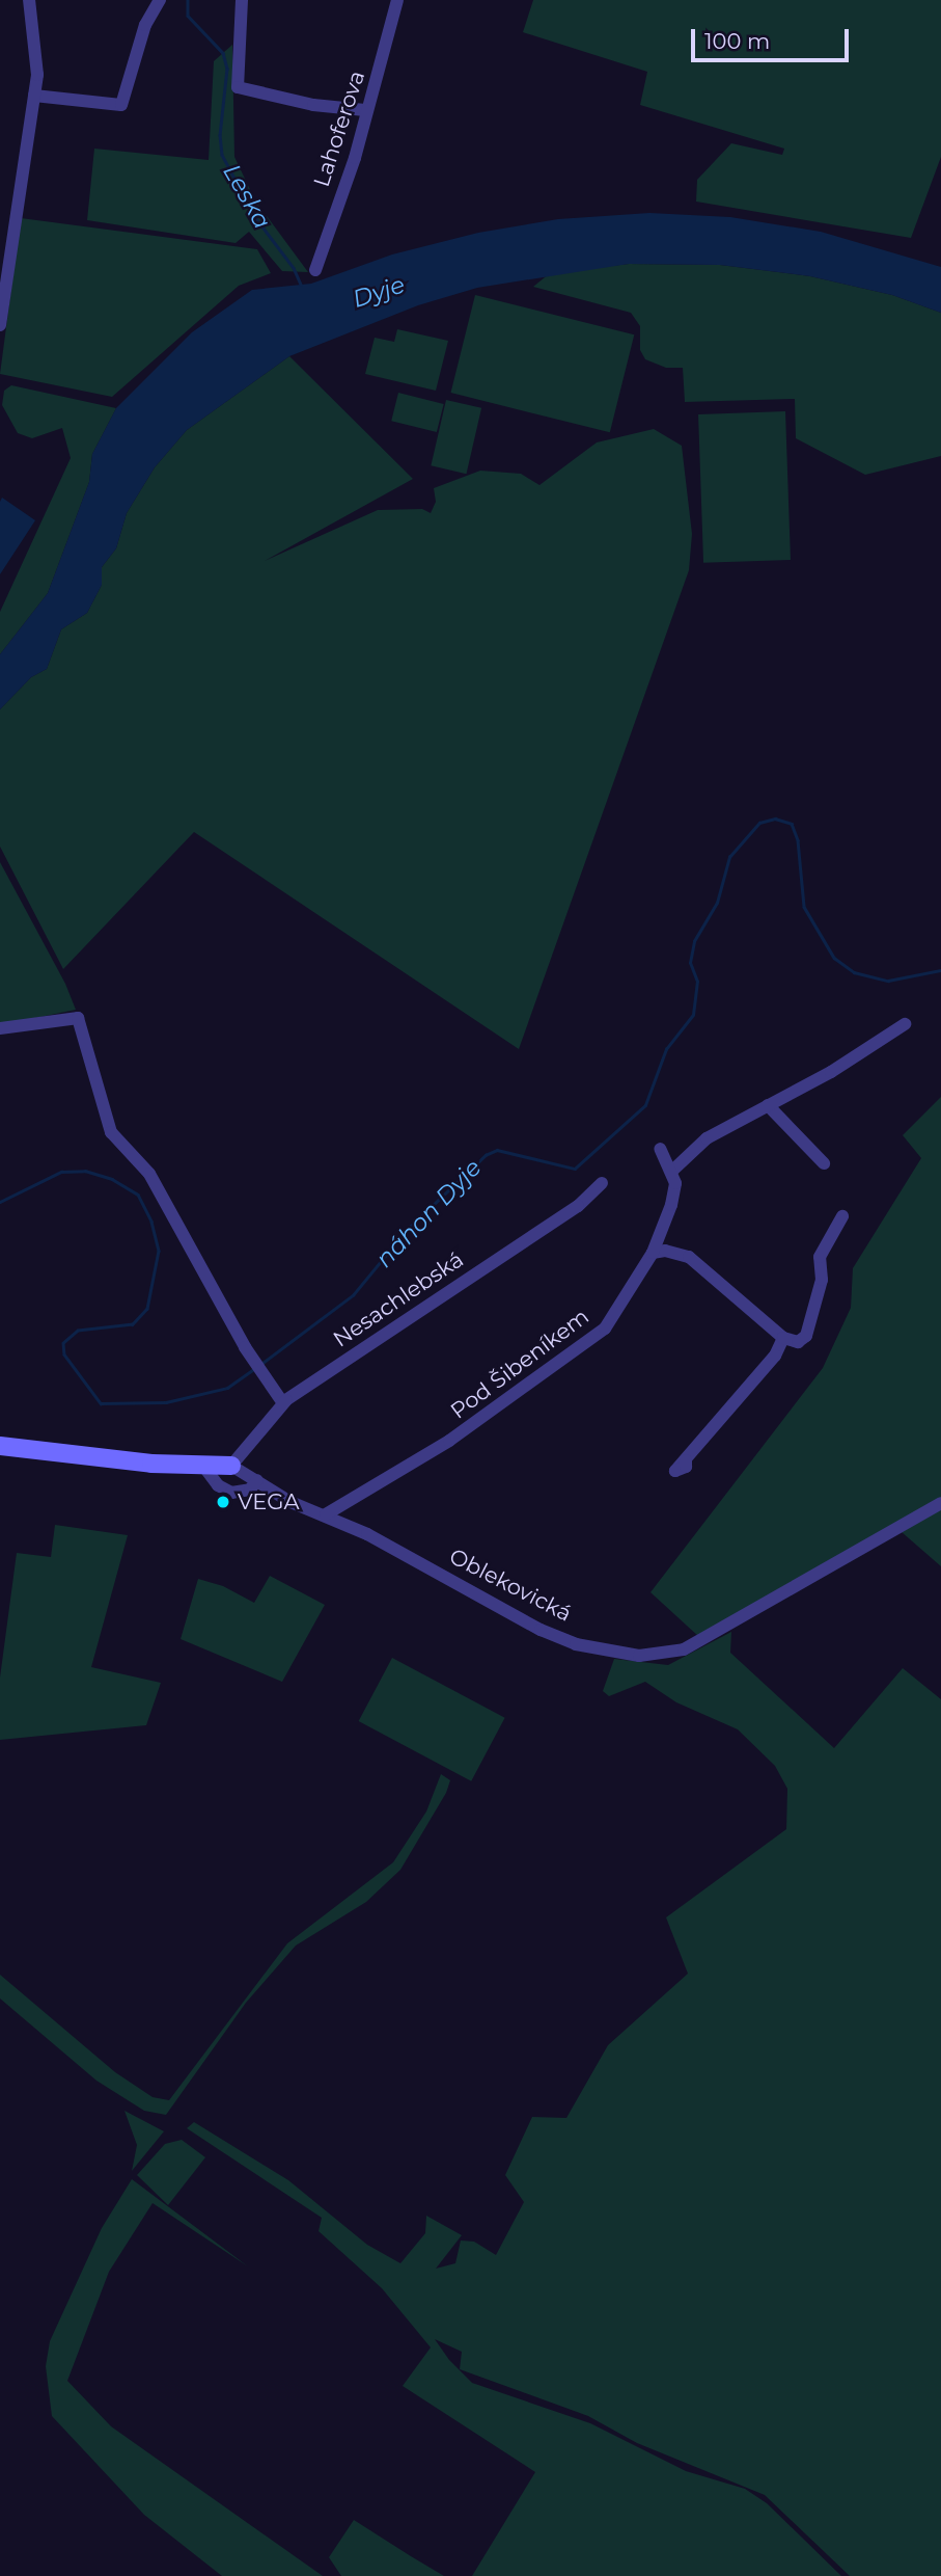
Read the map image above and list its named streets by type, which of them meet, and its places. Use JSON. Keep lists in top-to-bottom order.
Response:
{
  "streets": {
    "street": [
      "Lahoferova",
      "Nesachlebská",
      "Pod Šibeníkem",
      "Oblekovická"
    ]
  },
  "crossings": [
    ["Nesachlebská", "Oblekovická"],
    ["Pod Šibeníkem", "Oblekovická"]
  ],
  "water": ["Leska", "Dyje", "náhon Dyje"],
  "places": ["VEGA"],
  "scale_bar": "100 m"
}
